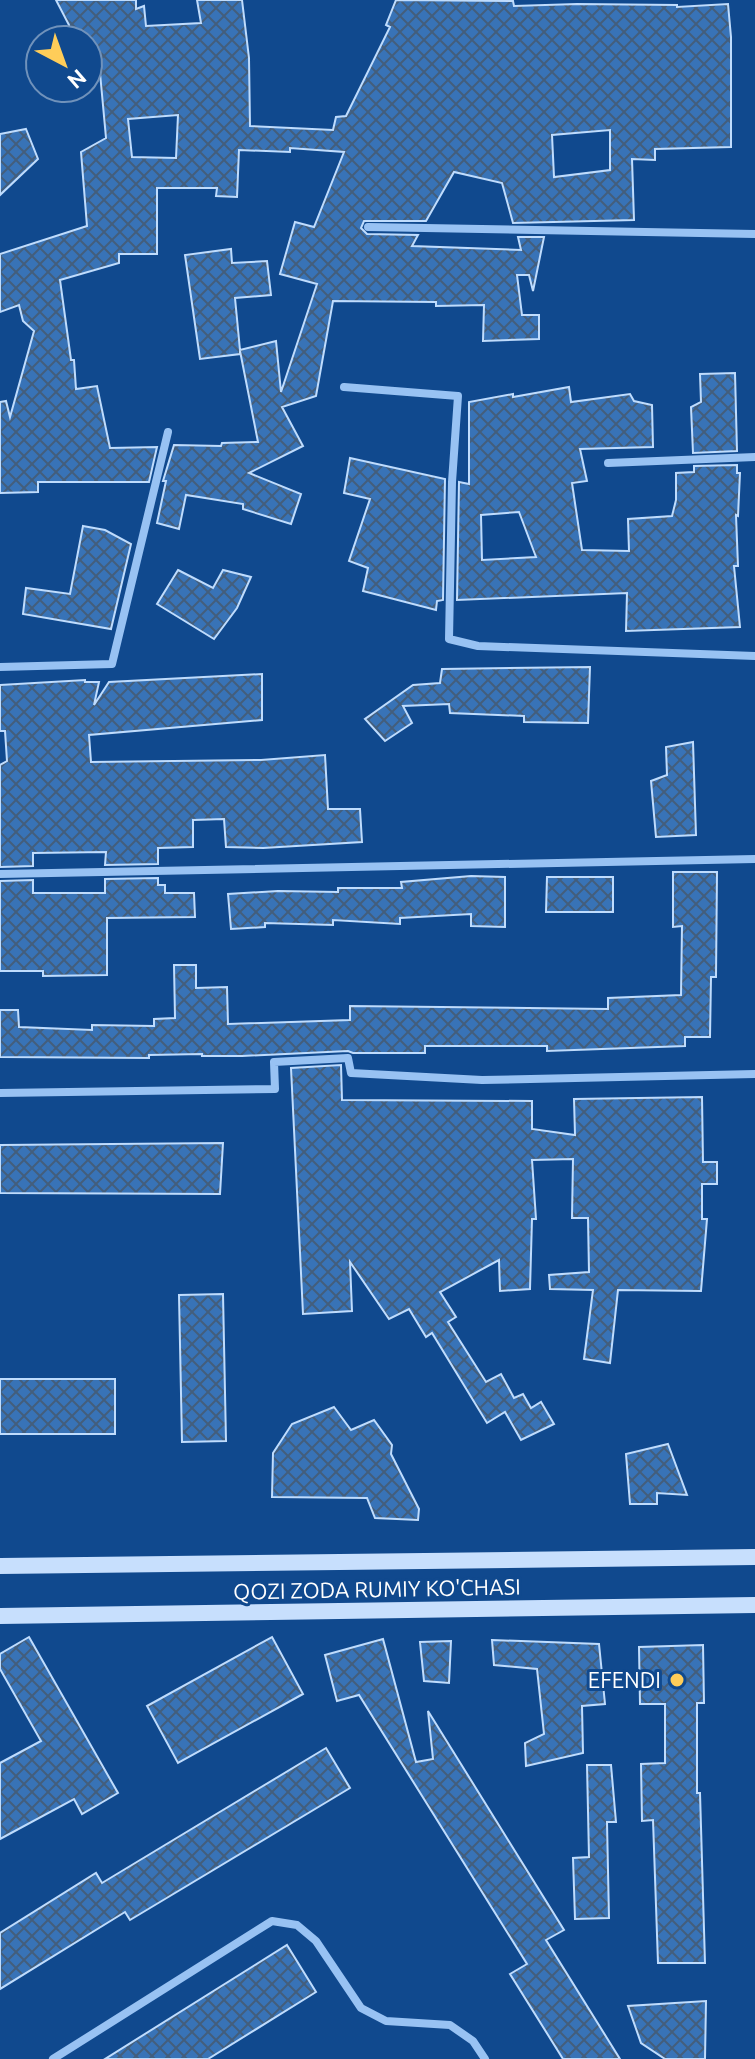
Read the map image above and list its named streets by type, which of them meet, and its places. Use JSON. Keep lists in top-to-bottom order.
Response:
{
  "streets": {
    "street": ["QOZI ZODA RUMIY KO'CHASI"]
  },
  "places": ["EFENDI"],
  "north": "bottom right"
}
